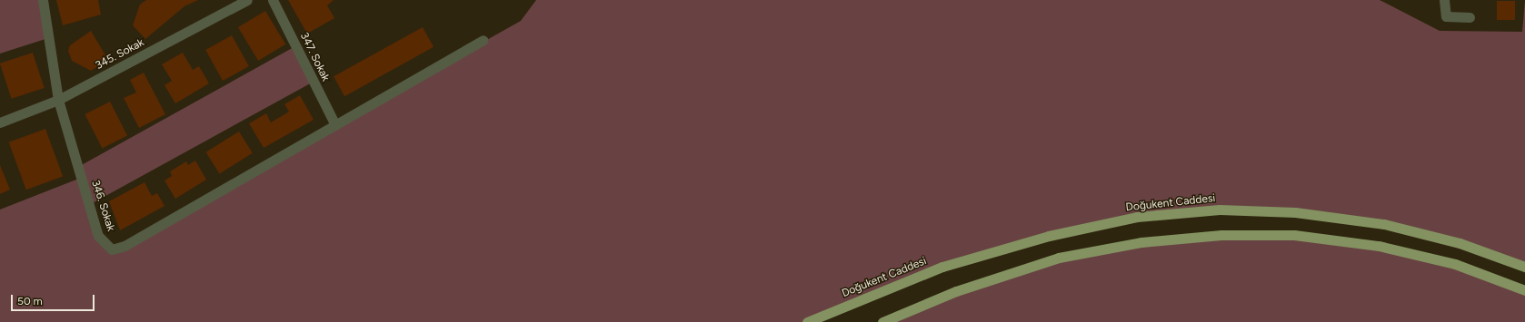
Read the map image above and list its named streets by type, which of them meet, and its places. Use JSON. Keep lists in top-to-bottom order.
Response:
{
  "streets": {
    "main road": ["Doğukent Caddesi"],
    "street": ["345. Sokak", "347. Sokak", "346. Sokak"]
  },
  "crossings": [
    ["345. Sokak", "346. Sokak"],
    ["347. Sokak", "346. Sokak"]
  ],
  "scale_bar": "50 m"
}
